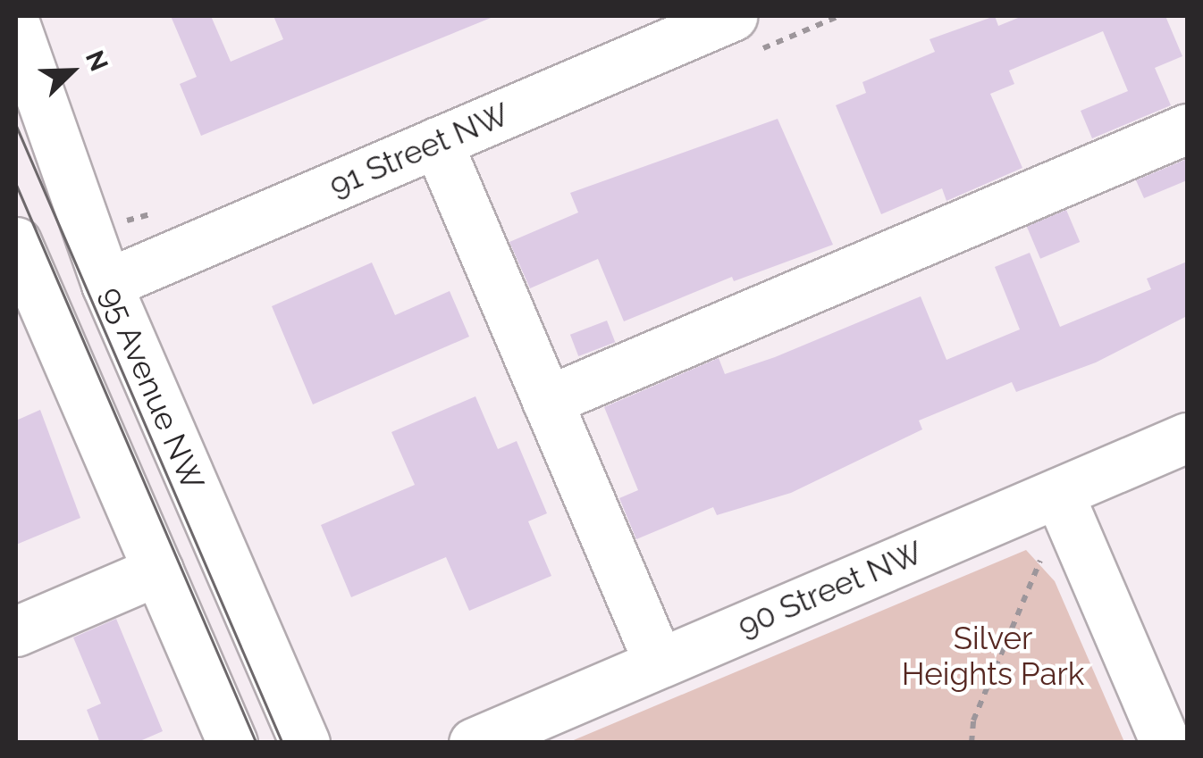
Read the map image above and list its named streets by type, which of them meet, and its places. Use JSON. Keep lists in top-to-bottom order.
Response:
{
  "streets": {
    "street": ["91 Street NW", "95 Avenue NW", "90 Street NW"]
  },
  "crossings": [
    ["91 Street NW", "95 Avenue NW"]
  ],
  "parks": ["Silver Heights Park"],
  "north": "top right"
}
